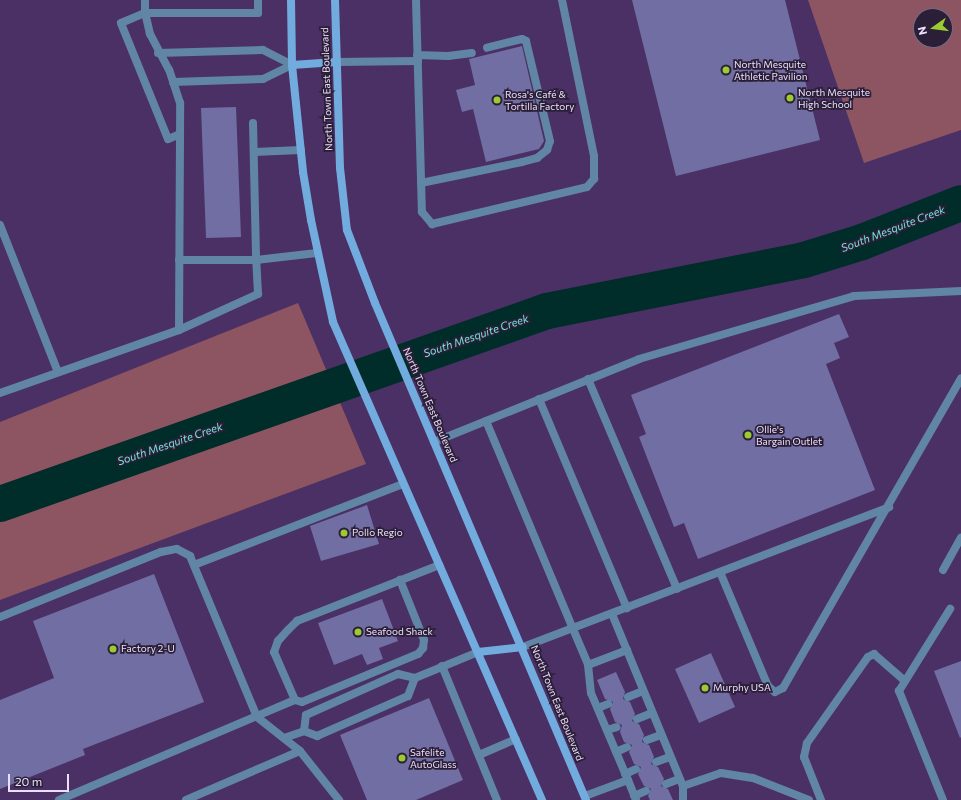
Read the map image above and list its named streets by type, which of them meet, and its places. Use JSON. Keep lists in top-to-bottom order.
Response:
{
  "streets": {
    "main road": ["North Town East Boulevard"]
  },
  "water": ["South Mesquite Creek"],
  "places": [
    "North Mesquite Athletic Pavilion",
    "North Mesquite High School",
    "Rosa's Café & Tortilla Factory",
    "Ollie's Bargain Outlet",
    "Pollo Regio",
    "Seafood Shack",
    "Factory 2-U",
    "Murphy USA",
    "Safelite AutoGlass"
  ],
  "scale_bar": "20 m",
  "north": "left"
}
